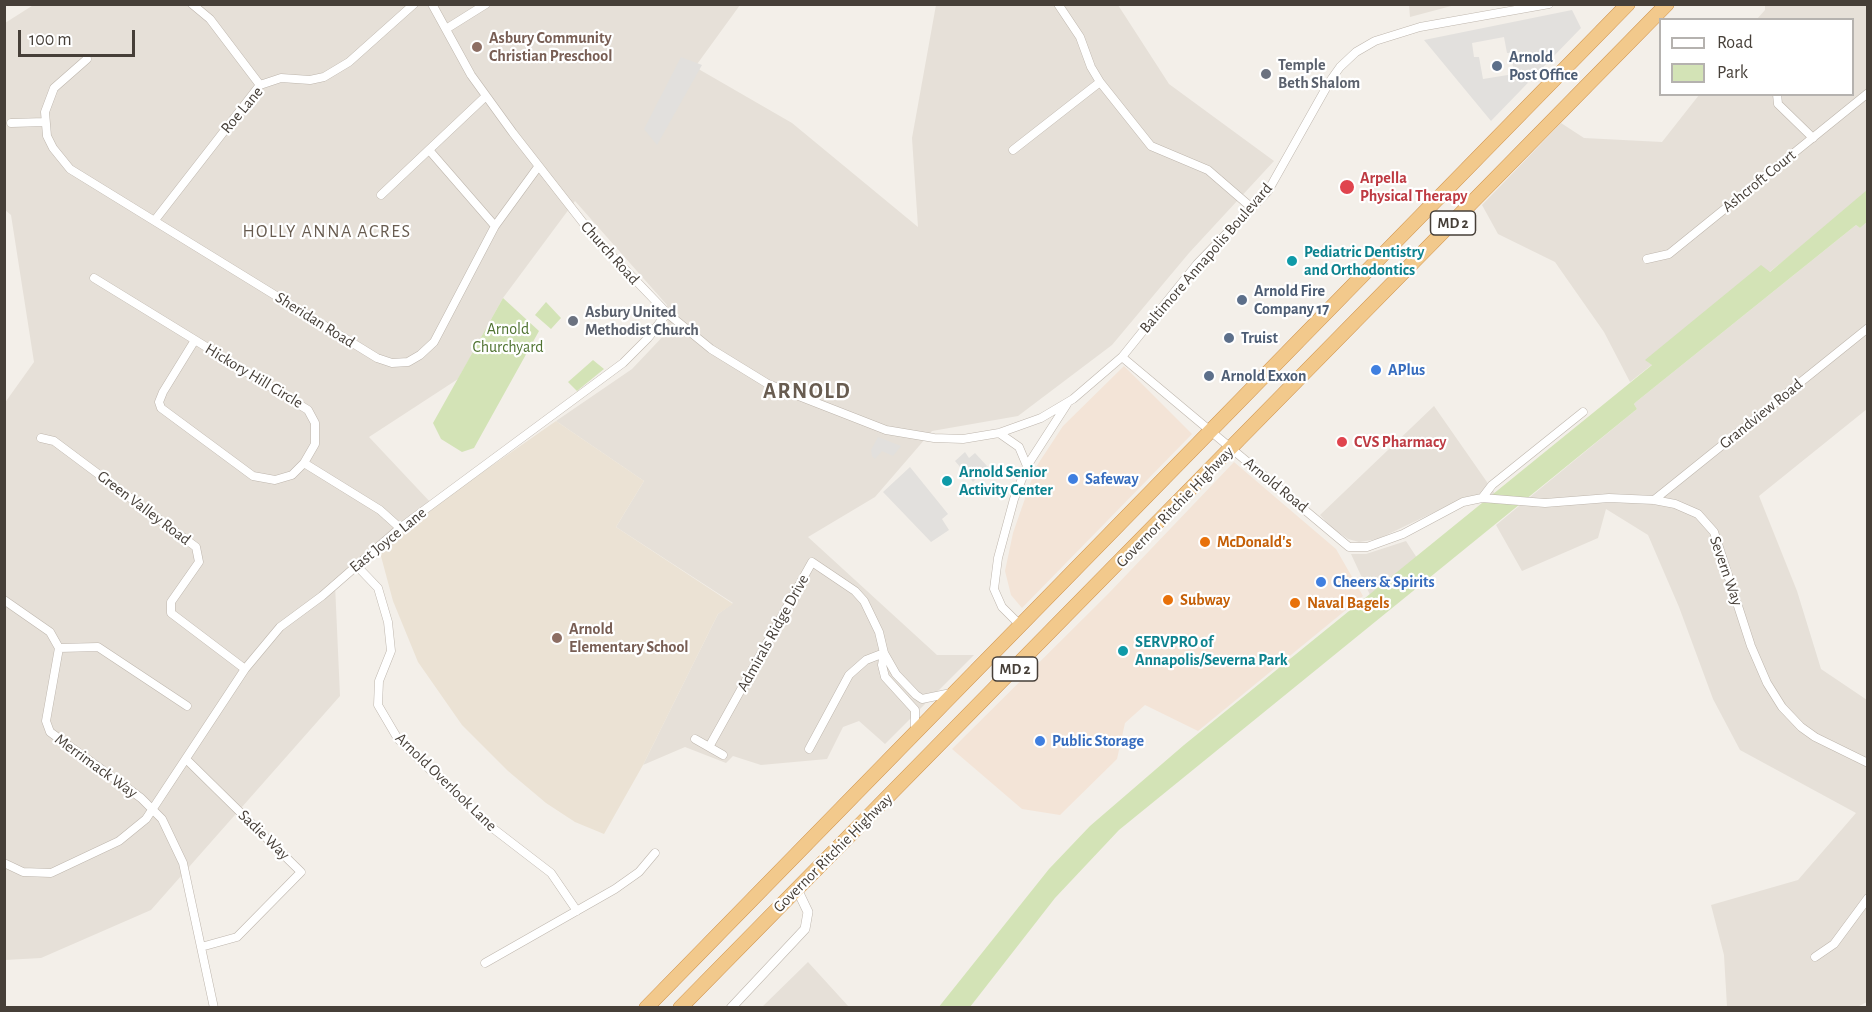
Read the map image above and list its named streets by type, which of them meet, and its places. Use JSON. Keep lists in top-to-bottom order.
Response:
{
  "streets": {
    "highway": ["MD 2", "Governor Ritchie Highway"],
    "street": [
      "Roe Lane",
      "Ashcroft Court",
      "Church Road",
      "Baltimore Annapolis Boulevard",
      "Sheridan Road",
      "Hickory Hill Circle",
      "Grandview Road",
      "Arnold Road",
      "Green Valley Road",
      "East Joyce Lane",
      "Severn Way",
      "Admirals Ridge Drive",
      "Merrimack Way",
      "Arnold Overlook Lane",
      "Sadie Way"
    ]
  },
  "crossings": [
    ["Roe Lane", "Sheridan Road"],
    ["Church Road", "Baltimore Annapolis Boulevard"],
    ["Church Road", "Sheridan Road"],
    ["Church Road", "East Joyce Lane"],
    ["Baltimore Annapolis Boulevard", "Arnold Road"],
    ["Baltimore Annapolis Boulevard", "Governor Ritchie Highway"],
    ["Grandview Road", "Severn Way"],
    ["Arnold Road", "Governor Ritchie Highway"],
    ["Arnold Road", "Severn Way"],
    ["Governor Ritchie Highway", "Admirals Ridge Drive"],
    ["Green Valley Road", "East Joyce Lane"],
    ["East Joyce Lane", "Merrimack Way"],
    ["East Joyce Lane", "Arnold Overlook Lane"],
    ["East Joyce Lane", "Sadie Way"],
    ["Merrimack Way", "Sadie Way"]
  ],
  "districts": ["HOLLY ANNA ACRES", "ARNOLD"],
  "parks": ["Arnold Churchyard"],
  "places": [
    "Asbury Community Christian Preschool",
    "Arnold Post Office",
    "Temple Beth Shalom",
    "Arpella Physical Therapy",
    "Pediatric Dentistry and Orthodontics",
    "Arnold Fire Company 17",
    "Asbury United Methodist Church",
    "Truist",
    "APlus",
    "Arnold Exxon",
    "CVS Pharmacy",
    "Safeway",
    "Arnold Senior Activity Center",
    "McDonald's",
    "Cheers & Spirits",
    "Subway",
    "Naval Bagels",
    "Arnold Elementary School",
    "SERVPRO of Annapolis/Severna Park",
    "Public Storage"
  ],
  "legend": ["Road", "Park"],
  "scale_bar": "100 m"
}
